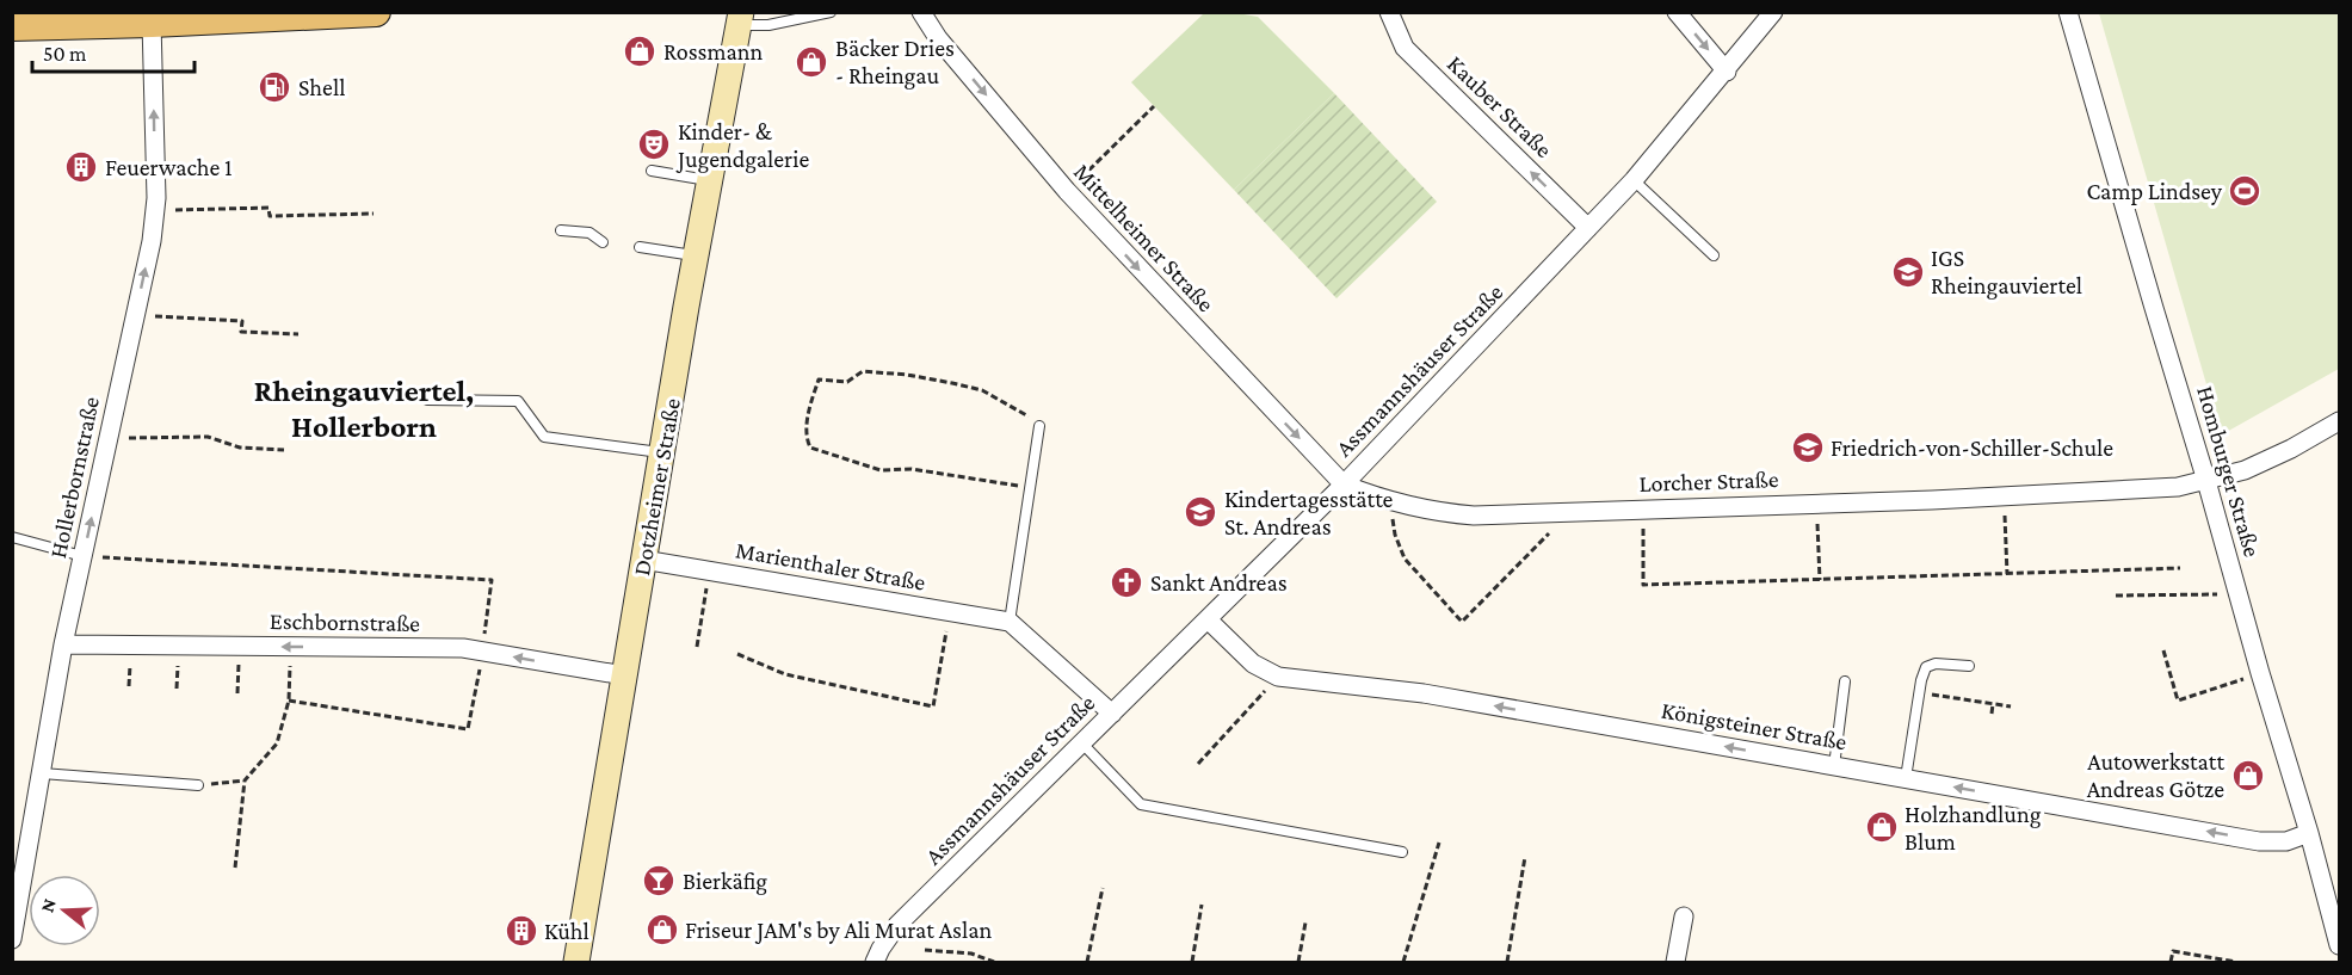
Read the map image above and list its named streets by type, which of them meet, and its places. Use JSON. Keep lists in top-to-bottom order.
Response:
{
  "streets": {
    "main road": ["Dotzheimer Straße"],
    "street": [
      "Kauber Straße",
      "Mittelheimer Straße",
      "Assmannshäuser Straße",
      "Homburger Straße",
      "Hollerbornstraße",
      "Lorcher Straße",
      "Marienthaler Straße",
      "Eschbornstraße",
      "Königsteiner Straße"
    ]
  },
  "crossings": [
    ["Kauber Straße", "Assmannshäuser Straße"],
    ["Mittelheimer Straße", "Assmannshäuser Straße"],
    ["Mittelheimer Straße", "Lorcher Straße"],
    ["Assmannshäuser Straße", "Lorcher Straße"],
    ["Assmannshäuser Straße", "Königsteiner Straße"],
    ["Homburger Straße", "Lorcher Straße"],
    ["Homburger Straße", "Königsteiner Straße"],
    ["Hollerbornstraße", "Eschbornstraße"],
    ["Dotzheimer Straße", "Marienthaler Straße"],
    ["Dotzheimer Straße", "Eschbornstraße"]
  ],
  "one_way": [
    "Kauber Straße",
    "Mittelheimer Straße",
    "Hollerbornstraße",
    "Eschbornstraße",
    "Königsteiner Straße"
  ],
  "districts": ["Rheingauviertel, Hollerborn"],
  "places": {
    "shop": [
      "Rossmann",
      "Bäcker Dries - Rheingau",
      "Autowerkstatt Andreas Götze",
      "Holzhandlung Blum",
      "Friseur JAM's by Ali Murat Aslan"
    ],
    "fuel station": ["Shell"],
    "theatre": ["Kinder- & Jugendgalerie"],
    "building": ["Feuerwache 1", "Kühl"],
    "sports": ["Camp Lindsey"],
    "school or university": ["IGS Rheingauviertel", "Friedrich-von-Schiller-Schule", "Kindertagesstätte St. Andreas"],
    "church": ["Sankt Andreas"],
    "bar": ["Bierkäfig"]
  },
  "scale_bar": "50 m",
  "north": "left"
}
